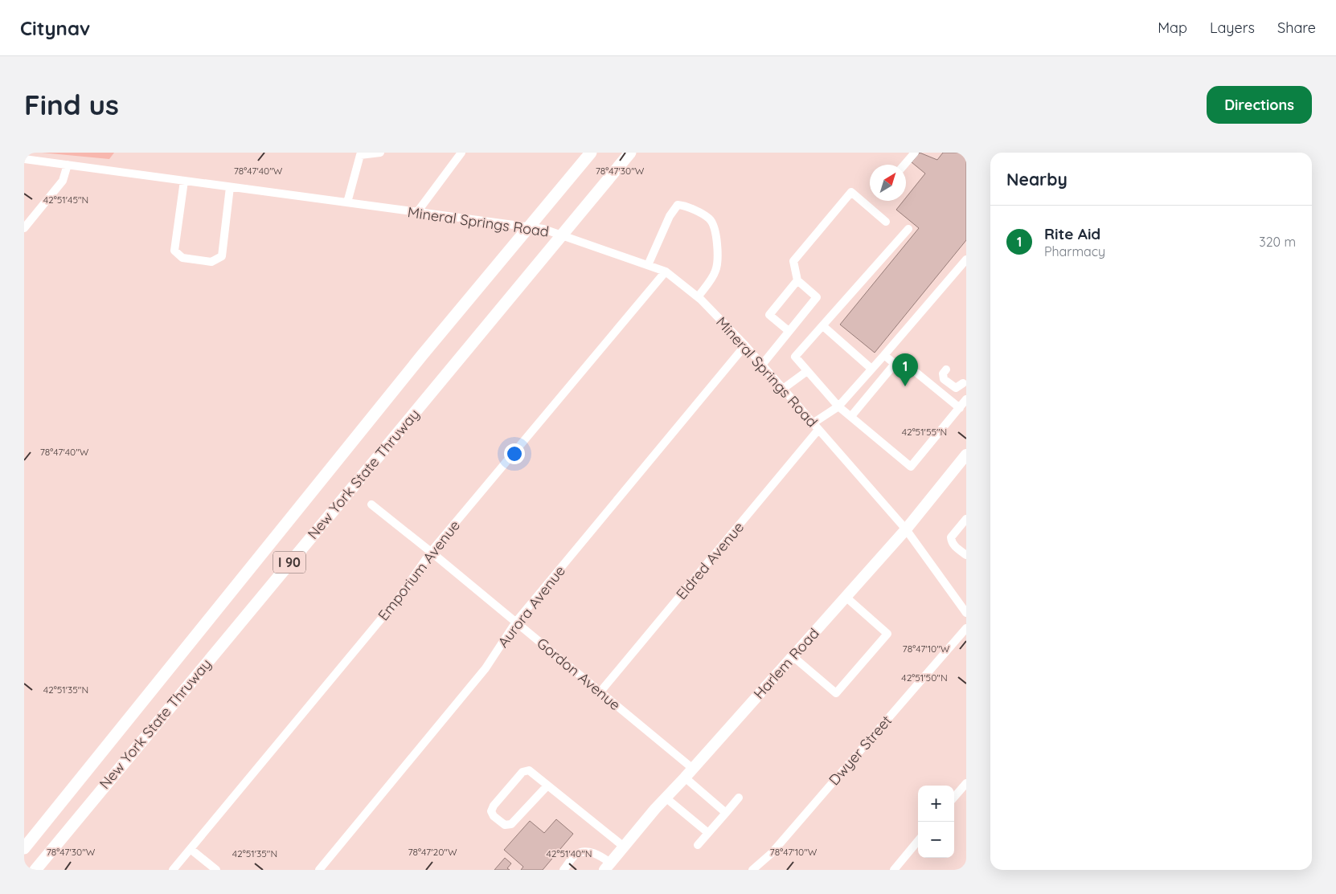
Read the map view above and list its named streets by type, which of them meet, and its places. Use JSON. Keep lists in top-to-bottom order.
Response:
{
  "streets": {
    "highway": ["New York State Thruway", "I 90"],
    "main road": ["Harlem Road"],
    "street": [
      "Mineral Springs Road",
      "Eldred Avenue",
      "Emporium Avenue",
      "Aurora Avenue",
      "Gordon Avenue",
      "Dwyer Street"
    ]
  },
  "crossings": [
    ["Mineral Springs Road", "Eldred Avenue"],
    ["Mineral Springs Road", "Emporium Avenue"],
    ["Mineral Springs Road", "Aurora Avenue"],
    ["Mineral Springs Road", "Harlem Road"],
    ["Eldred Avenue", "Gordon Avenue"],
    ["Emporium Avenue", "Gordon Avenue"],
    ["Aurora Avenue", "Gordon Avenue"],
    ["Harlem Road", "Gordon Avenue"]
  ],
  "north": "top right",
  "page": {
    "header": "Citynav",
    "nav": ["Map", "Layers", "Share"],
    "buttons": "Directions",
    "title": "Find us",
    "heading": "Nearby",
    "list": [
      {
        "mark": "1",
        "name": "Rite Aid",
        "note": "Pharmacy",
        "value": "320 m"
      }
    ],
    "pins": "1",
    "map_buttons": ["+", "−"]
  },
  "coordinates": [
    "78°47'40\"W",
    "78°47'30\"W",
    "42°51'45\"N",
    "42°51'55\"N",
    "78°47'10\"W",
    "42°51'50\"N",
    "42°51'35\"N",
    "78°47'20\"W",
    "42°51'40\"N"
  ]
}
